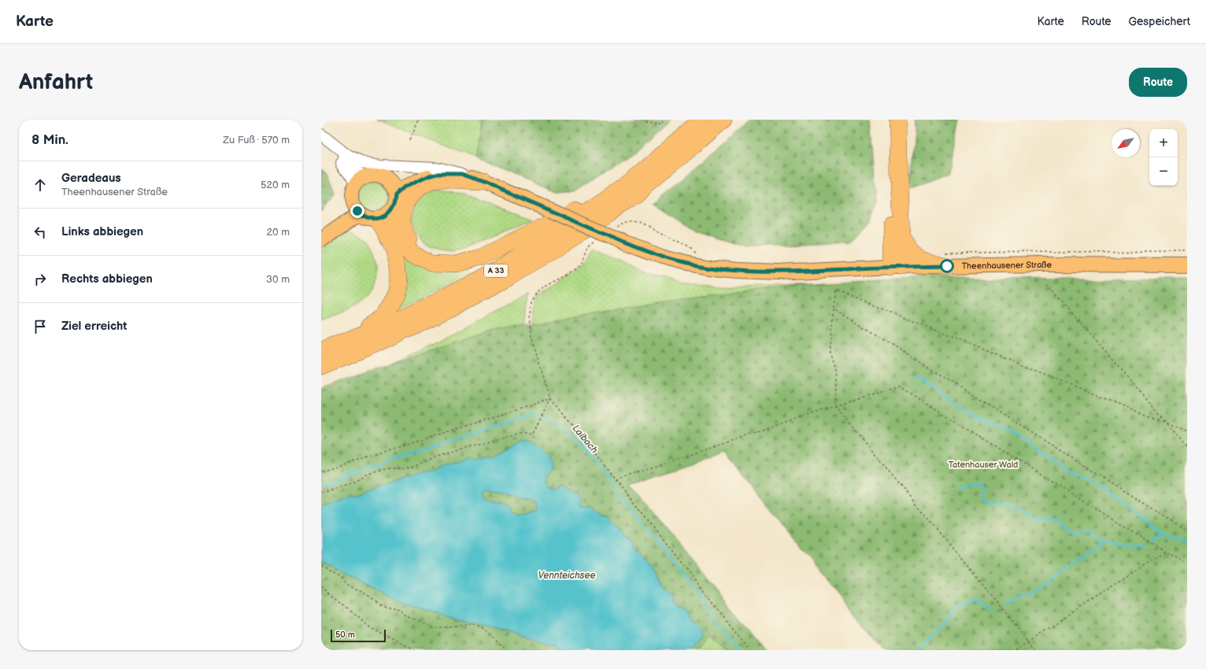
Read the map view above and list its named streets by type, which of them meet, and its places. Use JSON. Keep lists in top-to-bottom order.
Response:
{
  "streets": {
    "highway": ["A 33"],
    "main road": ["Theenhausener Straße"]
  },
  "water": ["Laibach", "Vennteichsee"],
  "parks": ["Tatenhauser Wald"],
  "scale_bar": "50 m",
  "north": "bottom left",
  "page": {
    "header": "Karte",
    "nav": ["Karte", "Route", "Gespeichert"],
    "buttons": "Route",
    "title": "Anfahrt",
    "heading": ["8 Min.", "Zu Fuß · 570 m"],
    "map_buttons": ["+", "−"],
    "list": [
      ["Geradeaus", "Theenhausener Straße", "520 m"],
      ["Links abbiegen", "20 m"],
      ["Rechts abbiegen", "30 m"],
      "Ziel erreicht"
    ],
    "scale": "50 m"
  }
}
